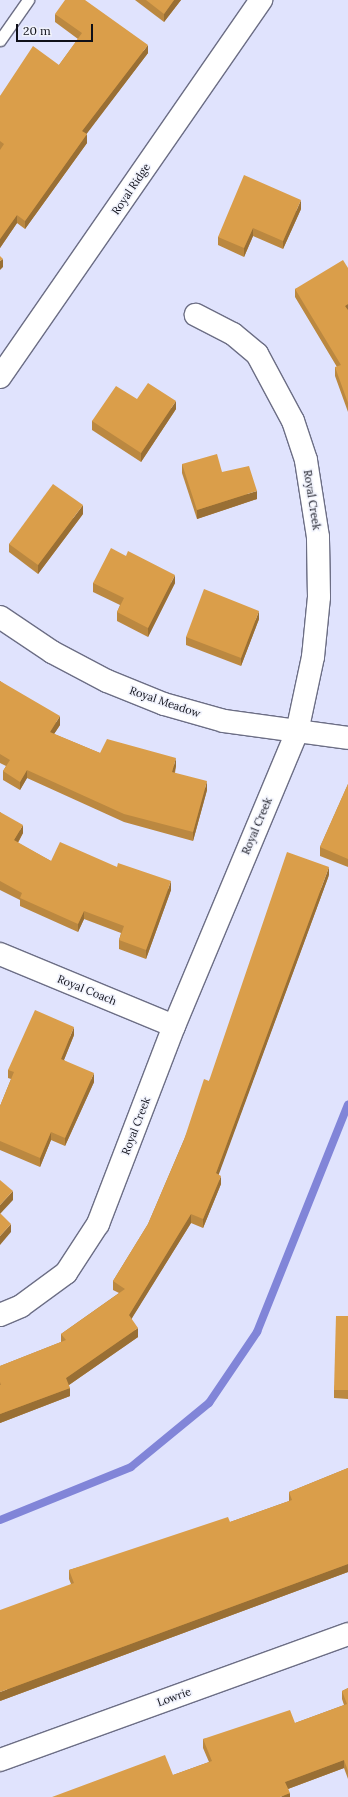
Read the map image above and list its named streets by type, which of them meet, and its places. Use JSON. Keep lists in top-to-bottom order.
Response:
{
  "streets": {
    "street": [
      "Royal Ridge",
      "Royal Creek",
      "Royal Meadow",
      "Royal Coach",
      "Lowrie"
    ]
  },
  "crossings": [
    ["Royal Creek", "Royal Meadow"],
    ["Royal Creek", "Royal Coach"]
  ],
  "scale_bar": "20 m"
}
